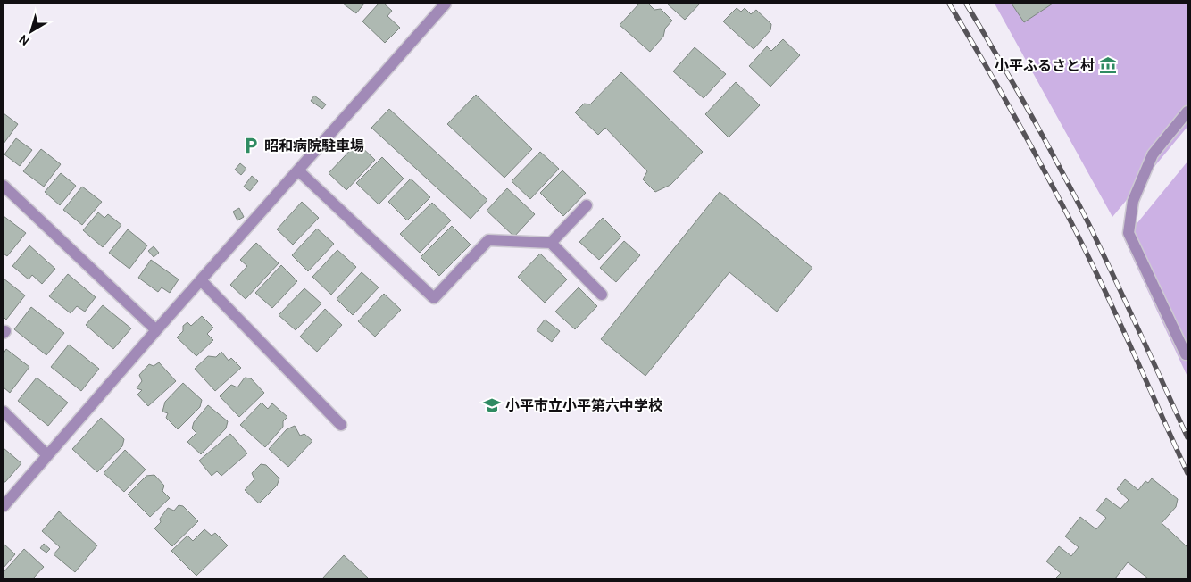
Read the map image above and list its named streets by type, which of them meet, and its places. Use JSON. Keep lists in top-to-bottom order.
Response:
{
  "places": {
    "museum": ["小平ふるさと村"],
    "parking": ["昭和病院駐車場"],
    "school or university": ["小平市立小平第六中学校"]
  },
  "north": "bottom left"
}
